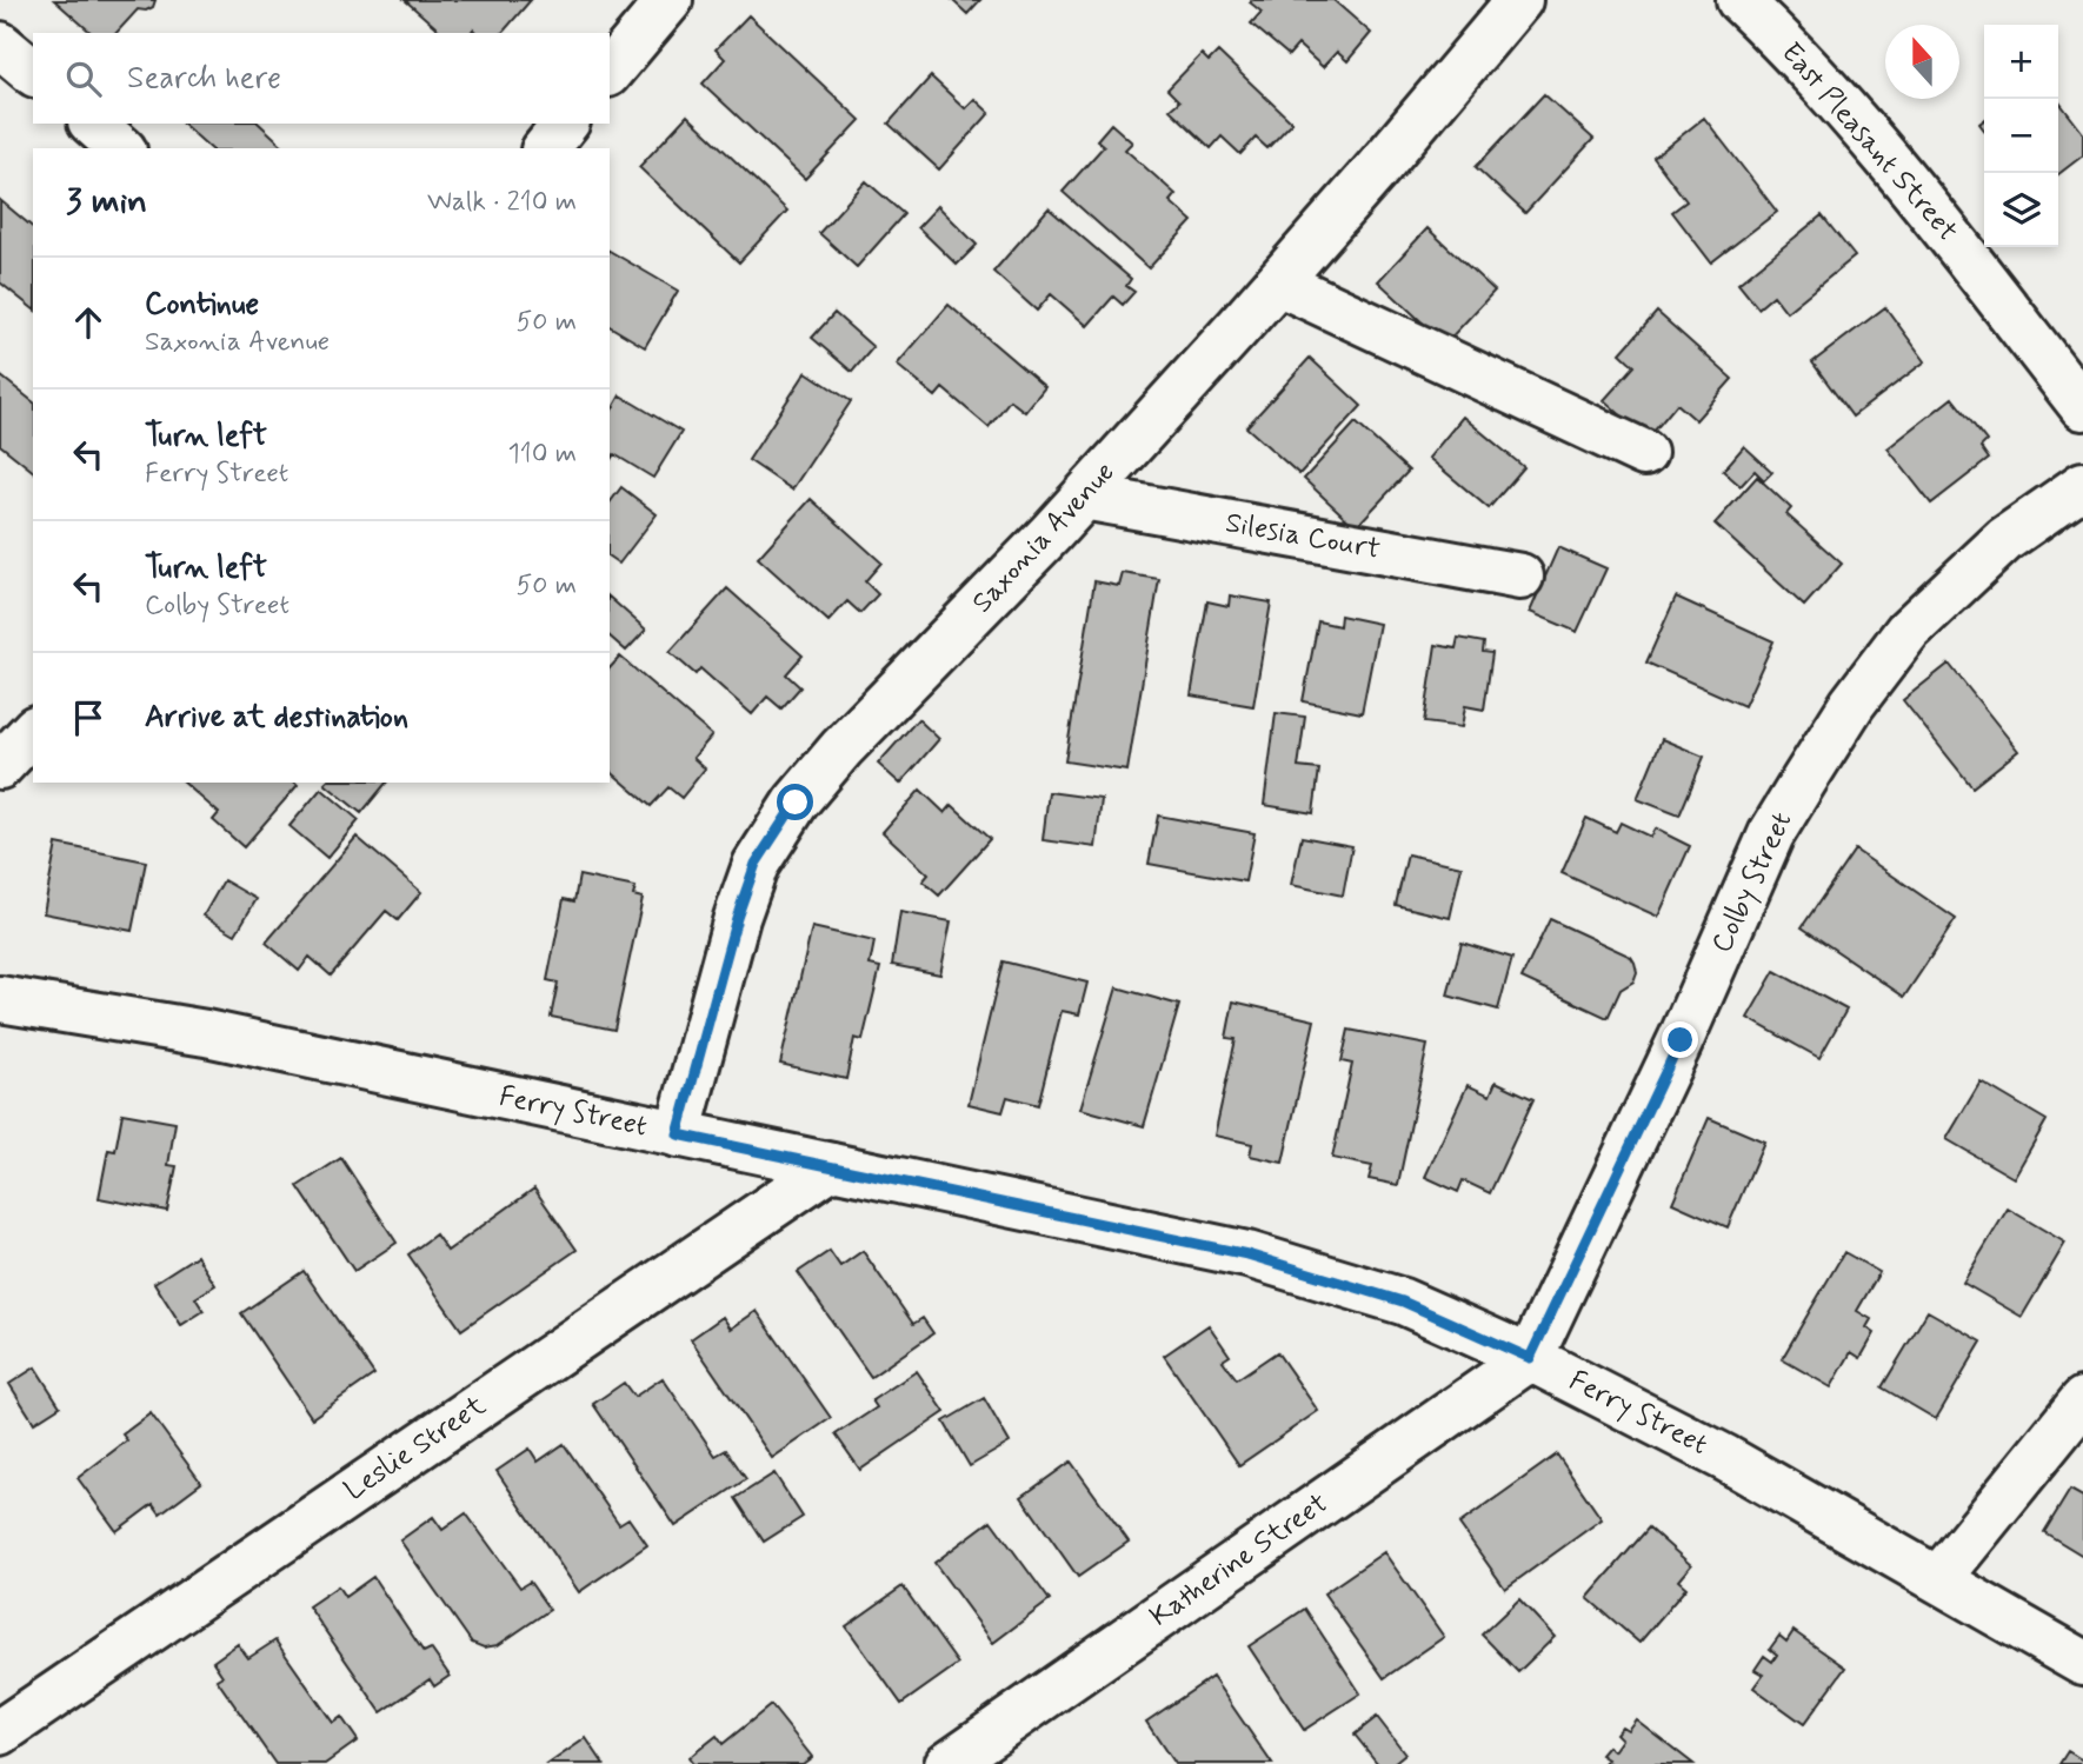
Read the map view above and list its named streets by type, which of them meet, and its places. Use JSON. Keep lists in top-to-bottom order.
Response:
{
  "streets": {
    "street": [
      "East Pleasant Street",
      "Silesia Court",
      "Saxonia Avenue",
      "Colby Street",
      "Ferry Street",
      "Leslie Street",
      "Katherine Street"
    ]
  },
  "crossings": [
    ["Silesia Court", "Saxonia Avenue"],
    ["Saxonia Avenue", "Ferry Street"],
    ["Colby Street", "Ferry Street"],
    ["Colby Street", "Katherine Street"],
    ["Ferry Street", "Leslie Street"],
    ["Ferry Street", "Katherine Street"]
  ],
  "north": "top",
  "page": {
    "map_buttons": ["+", "−"],
    "search": "Search here",
    "heading": ["3 min", "Walk · 210 m"],
    "list": [
      ["Continue", "Saxonia Avenue", "50 m"],
      ["Turn left", "Ferry Street", "110 m"],
      ["Turn left", "Colby Street", "50 m"],
      "Arrive at destination"
    ]
  }
}
